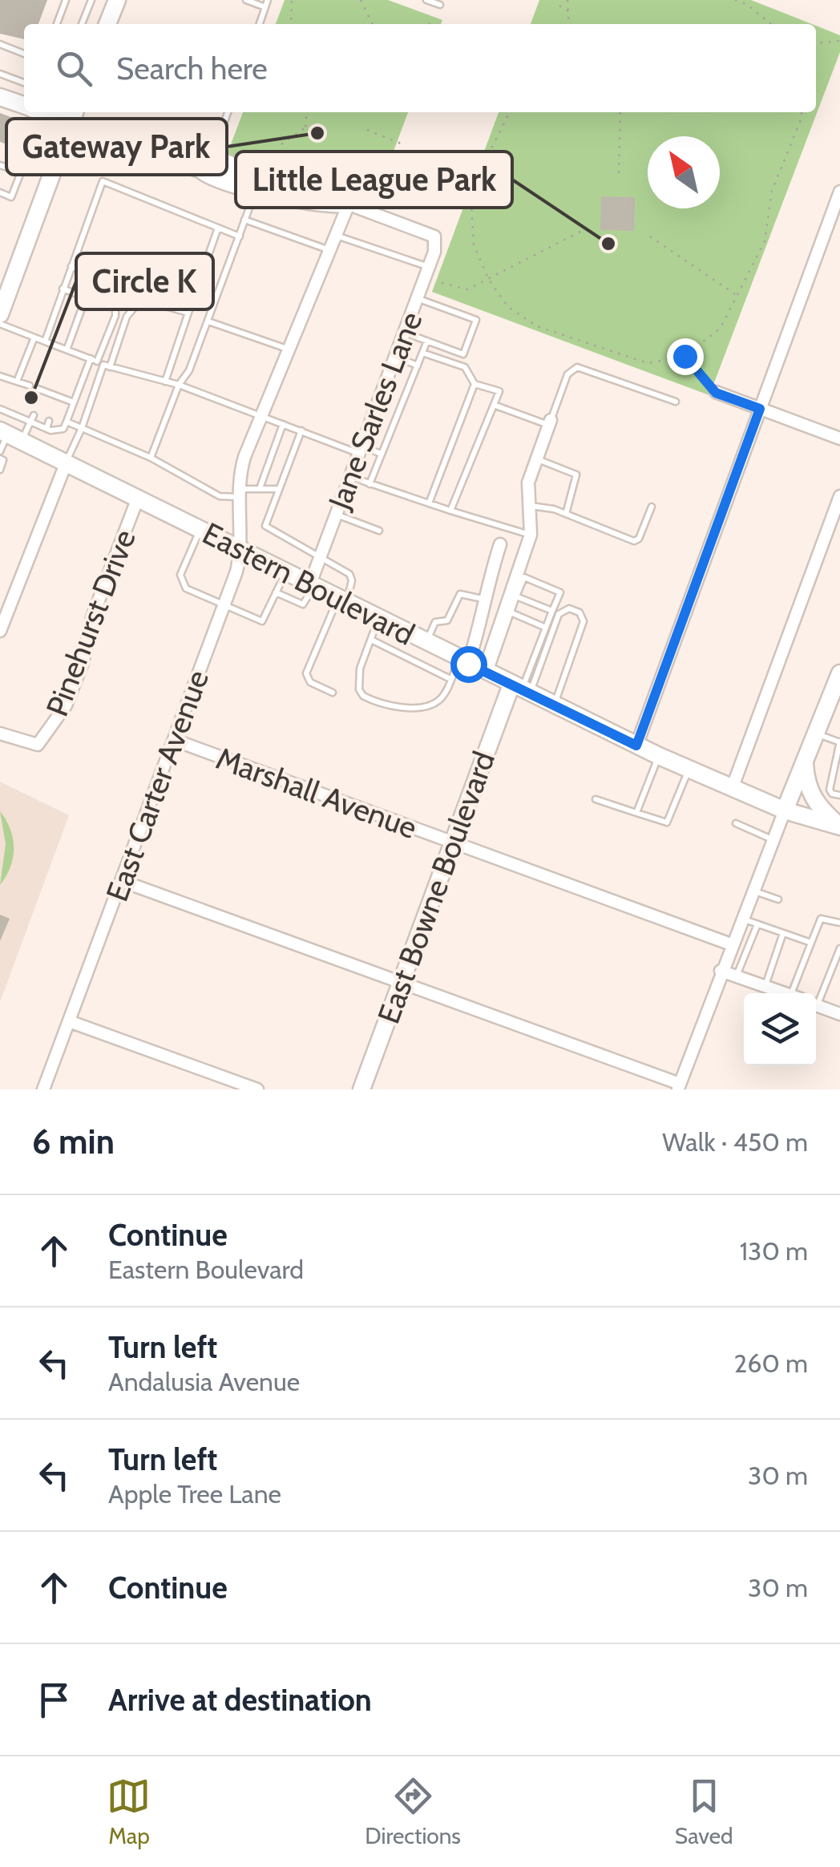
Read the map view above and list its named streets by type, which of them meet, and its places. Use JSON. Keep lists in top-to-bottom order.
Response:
{
  "streets": {
    "street": [
      "Jane Sarles Lane",
      "Eastern Boulevard",
      "Pinehurst Drive",
      "East Carter Avenue",
      "Marshall Avenue",
      "East Bowne Boulevard"
    ]
  },
  "crossings": [
    ["Jane Sarles Lane", "Eastern Boulevard"],
    ["Eastern Boulevard", "Pinehurst Drive"],
    ["Eastern Boulevard", "East Carter Avenue"],
    ["Eastern Boulevard", "East Bowne Boulevard"],
    ["East Carter Avenue", "Marshall Avenue"],
    ["Marshall Avenue", "East Bowne Boulevard"]
  ],
  "places": ["Gateway Park", "Little League Park", "Circle K"],
  "north": "top left",
  "page": {
    "search": "Search here",
    "heading": ["6 min", "Walk · 450 m"],
    "list": [
      ["Continue", "Eastern Boulevard", "130 m"],
      ["Turn left", "Andalusia Avenue", "260 m"],
      ["Turn left", "Apple Tree Lane", "30 m"],
      ["Continue", "30 m"],
      "Arrive at destination"
    ],
    "nav": ["Map", "Directions", "Saved"]
  }
}
